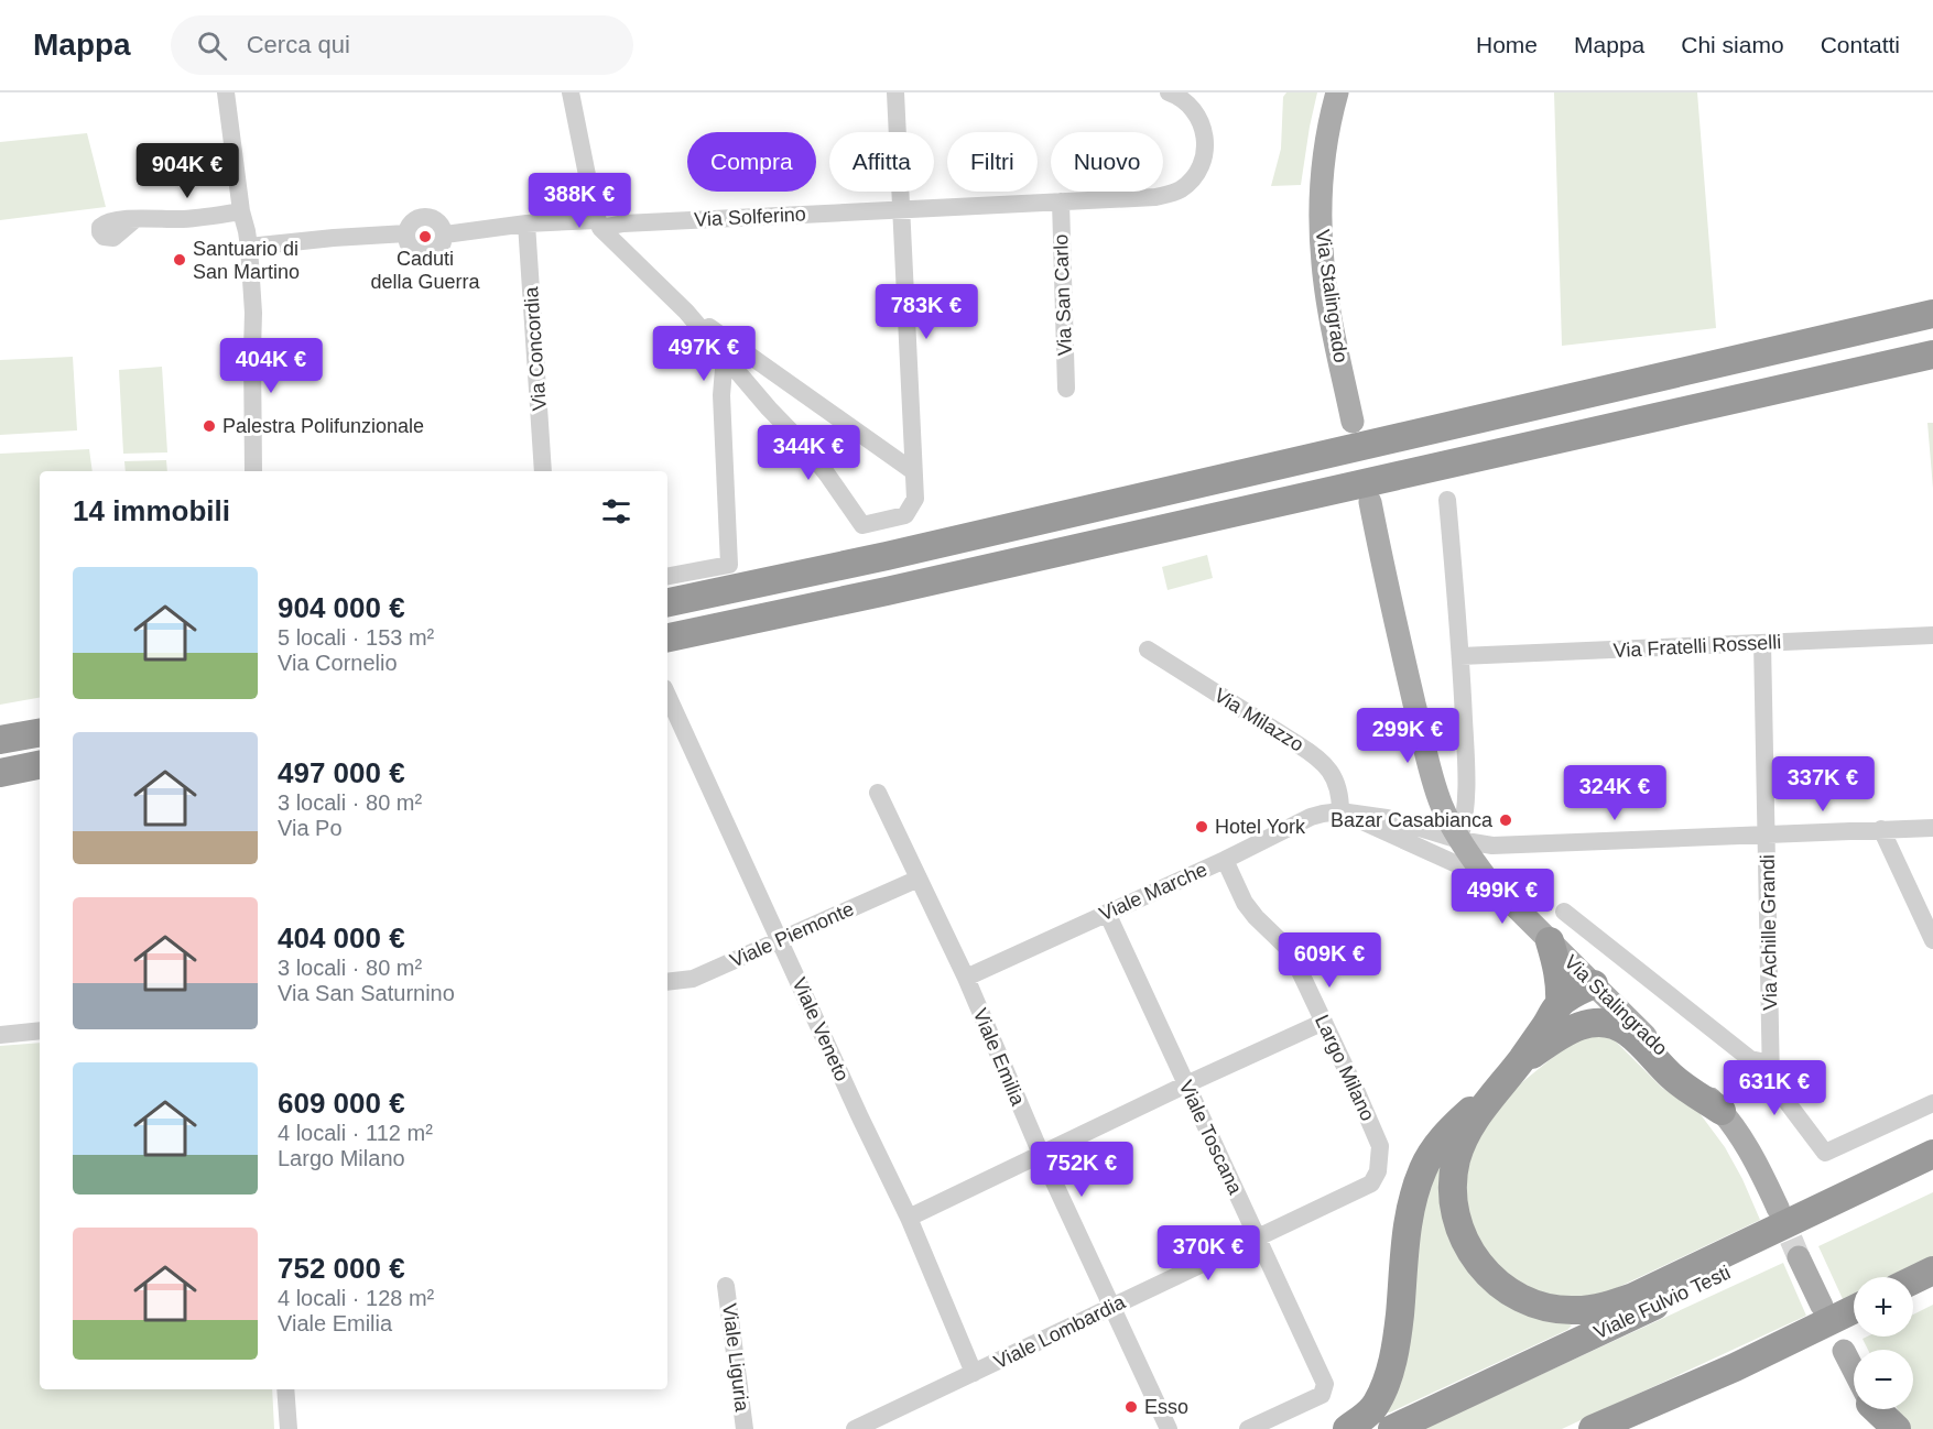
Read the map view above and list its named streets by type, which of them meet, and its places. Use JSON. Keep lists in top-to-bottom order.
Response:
{
  "streets": {
    "highway": ["Viale Fulvio Testi"],
    "main road": ["Via Stalingrado"],
    "street": [
      "Via Solferino",
      "Via San Carlo",
      "Via Concordia",
      "Via Fratelli Rosselli",
      "Via Milazzo",
      "Viale Marche",
      "Via Achille Grandi",
      "Viale Piemonte",
      "Viale Veneto",
      "Viale Emilia",
      "Largo Milano",
      "Viale Toscana",
      "Viale Lombardia",
      "Viale Liguria"
    ]
  },
  "crossings": [
    ["Via Solferino", "Via Concordia"],
    ["Via Stalingrado", "Viale Marche"],
    ["Via Stalingrado", "Via Achille Grandi"],
    ["Via Fratelli Rosselli", "Via Achille Grandi"],
    ["Via Milazzo", "Viale Marche"],
    ["Viale Marche", "Via Achille Grandi"],
    ["Viale Marche", "Viale Emilia"],
    ["Viale Marche", "Largo Milano"],
    ["Viale Marche", "Viale Toscana"],
    ["Viale Piemonte", "Viale Veneto"],
    ["Viale Piemonte", "Viale Emilia"],
    ["Viale Veneto", "Viale Lombardia"],
    ["Viale Emilia", "Viale Lombardia"],
    ["Largo Milano", "Viale Lombardia"],
    ["Viale Toscana", "Viale Lombardia"]
  ],
  "places": [
    "Caduti della Guerra",
    "Santuario di San Martino",
    "Palestra Polifunzionale",
    "Bazar Casabianca",
    "Hotel York",
    "Esso"
  ],
  "page": {
    "header": "Mappa",
    "search": "Cerca qui",
    "nav": [
      "Home",
      "Mappa",
      "Chi siamo",
      "Contatti"
    ],
    "chip": [
      "Compra",
      "Affitta",
      "Filtri",
      "Nuovo"
    ],
    "price": [
      "904K €",
      "388K €",
      "783K €",
      "497K €",
      "404K €",
      "344K €",
      "299K €",
      "337K €",
      "324K €",
      "499K €",
      "609K €",
      "631K €",
      "752K €",
      "370K €"
    ],
    "heading": "14 immobili",
    "list": [
      {
        "name": "904 000 €",
        "note": "5 locali · 153 m² · Via Cornelio"
      },
      {
        "name": "497 000 €",
        "note": "3 locali · 80 m² · Via Po"
      },
      {
        "name": "404 000 €",
        "note": "3 locali · 80 m² · Via San Saturnino"
      },
      {
        "name": "609 000 €",
        "note": "4 locali · 112 m² · Largo Milano"
      },
      {
        "name": "752 000 €",
        "note": "4 locali · 128 m² · Viale Emilia"
      }
    ],
    "map_buttons": ["+", "−"]
  }
}
